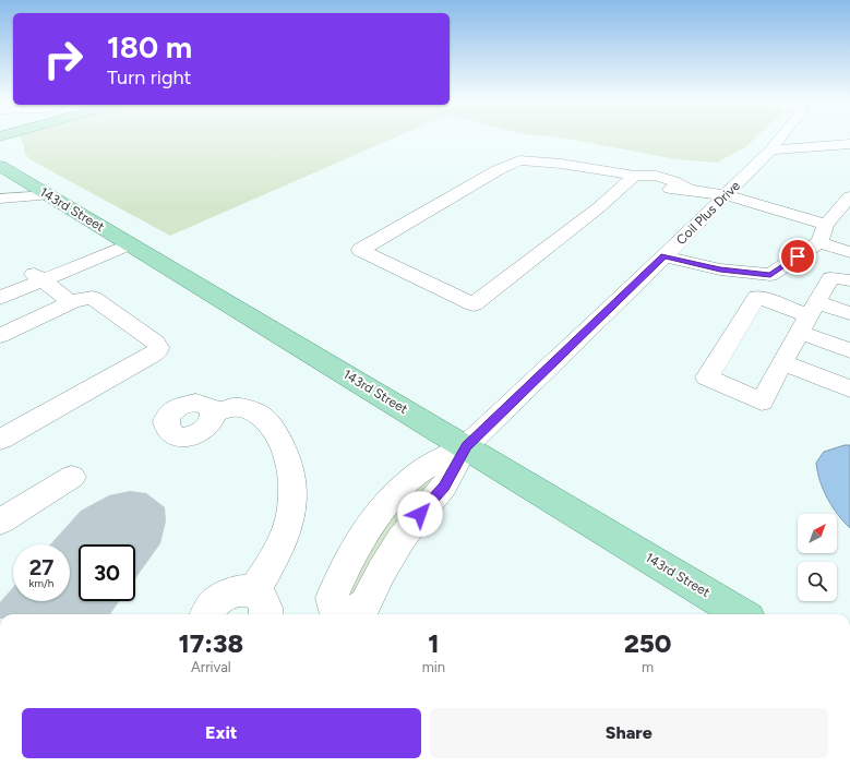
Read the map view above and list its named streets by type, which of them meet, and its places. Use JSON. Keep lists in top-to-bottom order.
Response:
{
  "streets": {
    "main road": ["143rd Street"],
    "street": ["Coil Plus Drive"]
  },
  "crossings": [
    ["143rd Street", "Coil Plus Drive"]
  ],
  "north": "top right",
  "page": {
    "turn": ["180 m", "Turn right"],
    "speed": "27 km/h",
    "limit": "30",
    "eta": [
      "17:38",
      "Arrival",
      "1",
      "min",
      "250",
      "m"
    ],
    "buttons": ["Exit", "Share"]
  }
}
